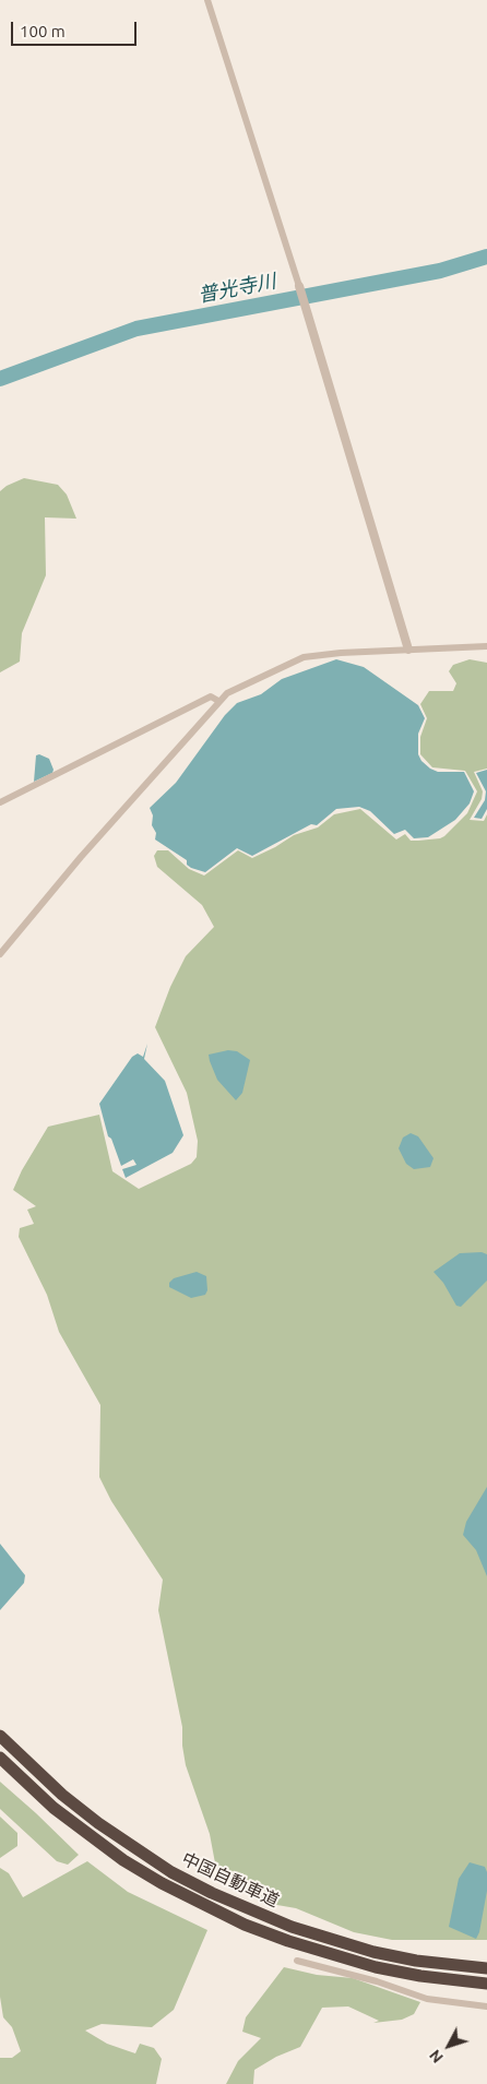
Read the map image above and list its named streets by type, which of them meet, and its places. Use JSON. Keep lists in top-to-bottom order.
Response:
{
  "streets": {
    "highway": ["中国自動車道"]
  },
  "water": ["普光寺川"],
  "scale_bar": "100 m",
  "north": "bottom left"
}
